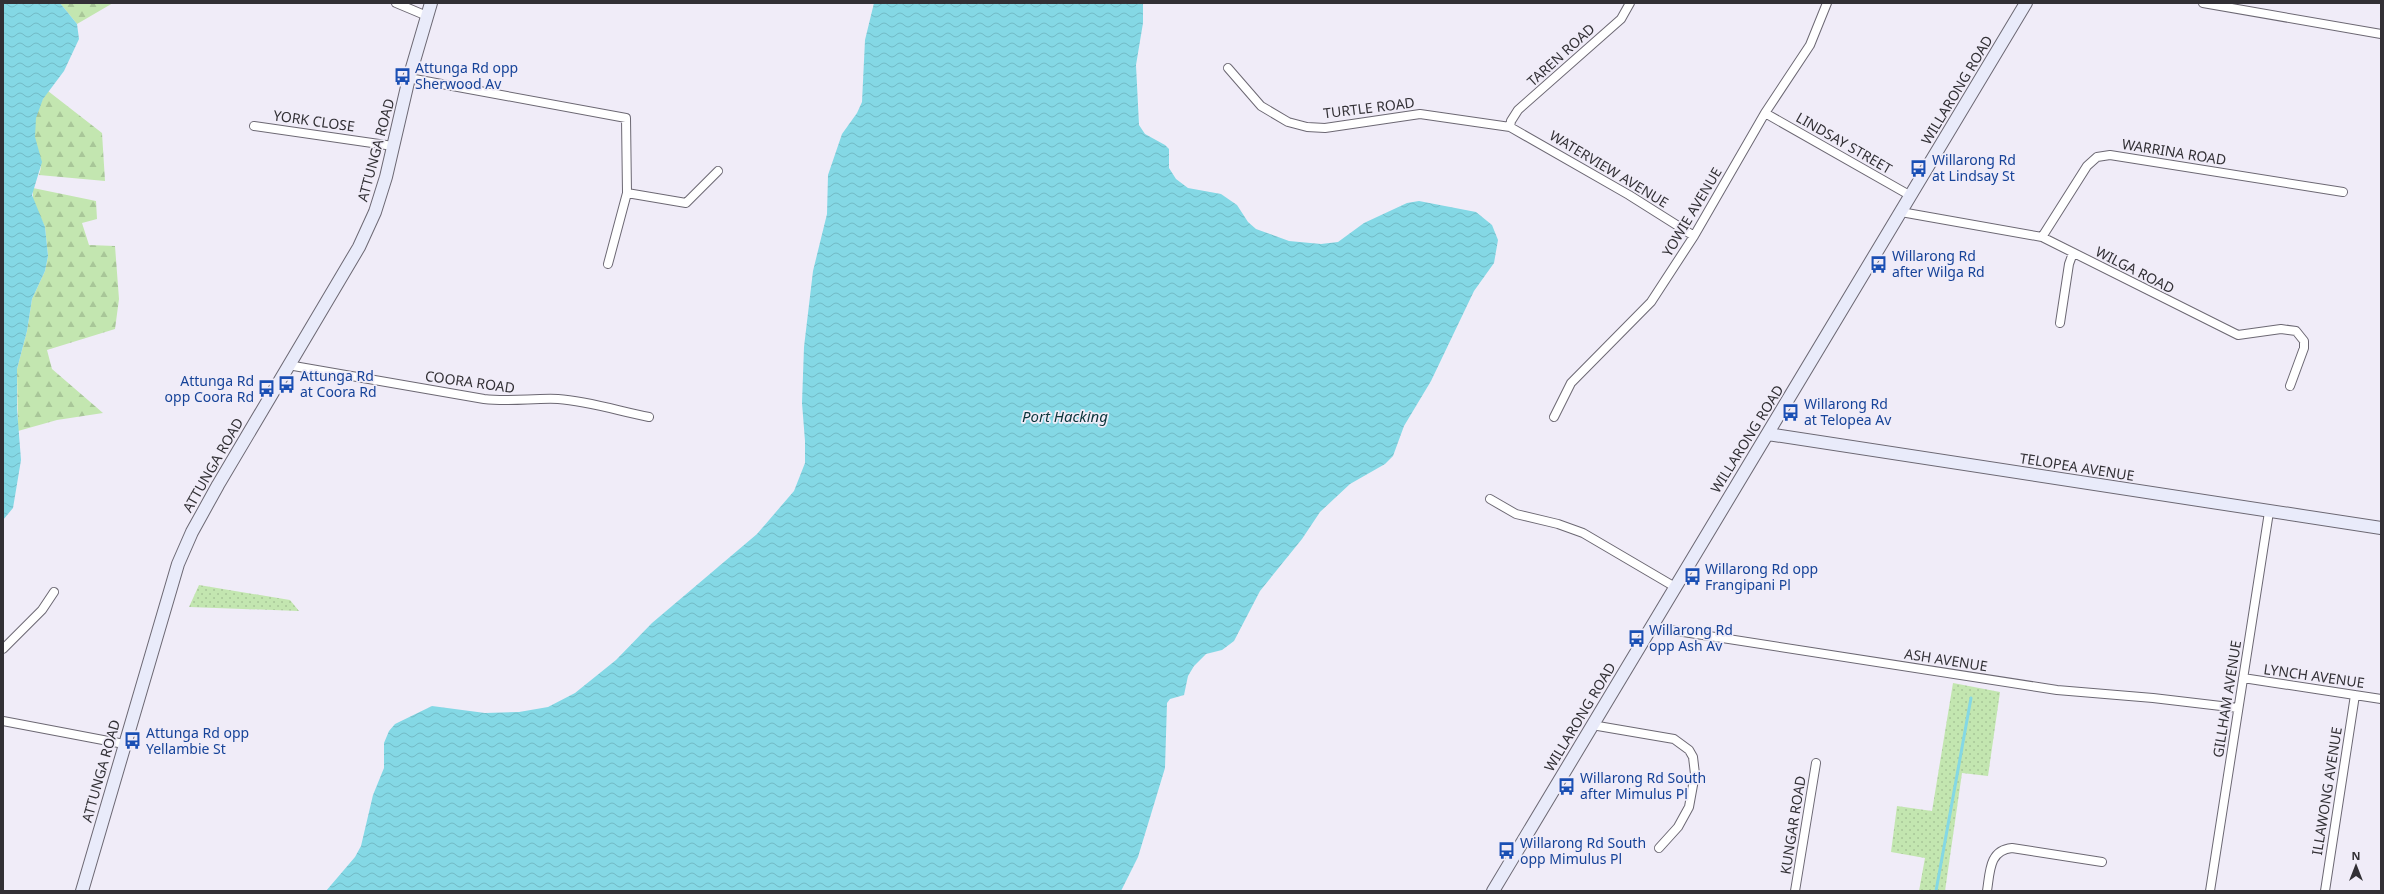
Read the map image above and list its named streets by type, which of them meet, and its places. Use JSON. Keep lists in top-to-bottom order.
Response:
{
  "streets": {
    "street": [
      "TAREN ROAD",
      "WILLARONG ROAD",
      "TURTLE ROAD",
      "YORK CLOSE",
      "LINDSAY STREET",
      "ATTUNGA ROAD",
      "WARRINA ROAD",
      "WATERVIEW AVENUE",
      "YOWIE AVENUE",
      "WILGA ROAD",
      "COORA ROAD",
      "TELOPEA AVENUE",
      "ASH AVENUE",
      "LYNCH AVENUE",
      "GILLHAM AVENUE",
      "ILLAWONG AVENUE",
      "KUNGAR ROAD"
    ]
  },
  "crossings": [
    ["TAREN ROAD", "TURTLE ROAD"],
    ["TAREN ROAD", "WATERVIEW AVENUE"],
    ["WILLARONG ROAD", "LINDSAY STREET"],
    ["WILLARONG ROAD", "WILGA ROAD"],
    ["WILLARONG ROAD", "TELOPEA AVENUE"],
    ["WILLARONG ROAD", "ASH AVENUE"],
    ["TURTLE ROAD", "WATERVIEW AVENUE"],
    ["YORK CLOSE", "ATTUNGA ROAD"],
    ["LINDSAY STREET", "YOWIE AVENUE"],
    ["ATTUNGA ROAD", "COORA ROAD"],
    ["WARRINA ROAD", "WILGA ROAD"],
    ["WATERVIEW AVENUE", "YOWIE AVENUE"],
    ["TELOPEA AVENUE", "GILLHAM AVENUE"],
    ["ASH AVENUE", "GILLHAM AVENUE"],
    ["LYNCH AVENUE", "GILLHAM AVENUE"],
    ["LYNCH AVENUE", "ILLAWONG AVENUE"]
  ],
  "water": ["Port Hacking"],
  "places": {
    "bus stop": [
      "Attunga Rd opp Sherwood Av",
      "Willarong Rd at Lindsay St",
      "Willarong Rd after Wilga Rd",
      "Attunga Rd at Coora Rd",
      "Attunga Rd opp Coora Rd",
      "Willarong Rd at Telopea Av",
      "Willarong Rd opp Frangipani Pl",
      "Willarong Rd opp Ash Av",
      "Attunga Rd opp Yellambie St",
      "Willarong Rd South after Mimulus Pl",
      "Willarong Rd South opp Mimulus Pl"
    ]
  },
  "north": "top"
}
